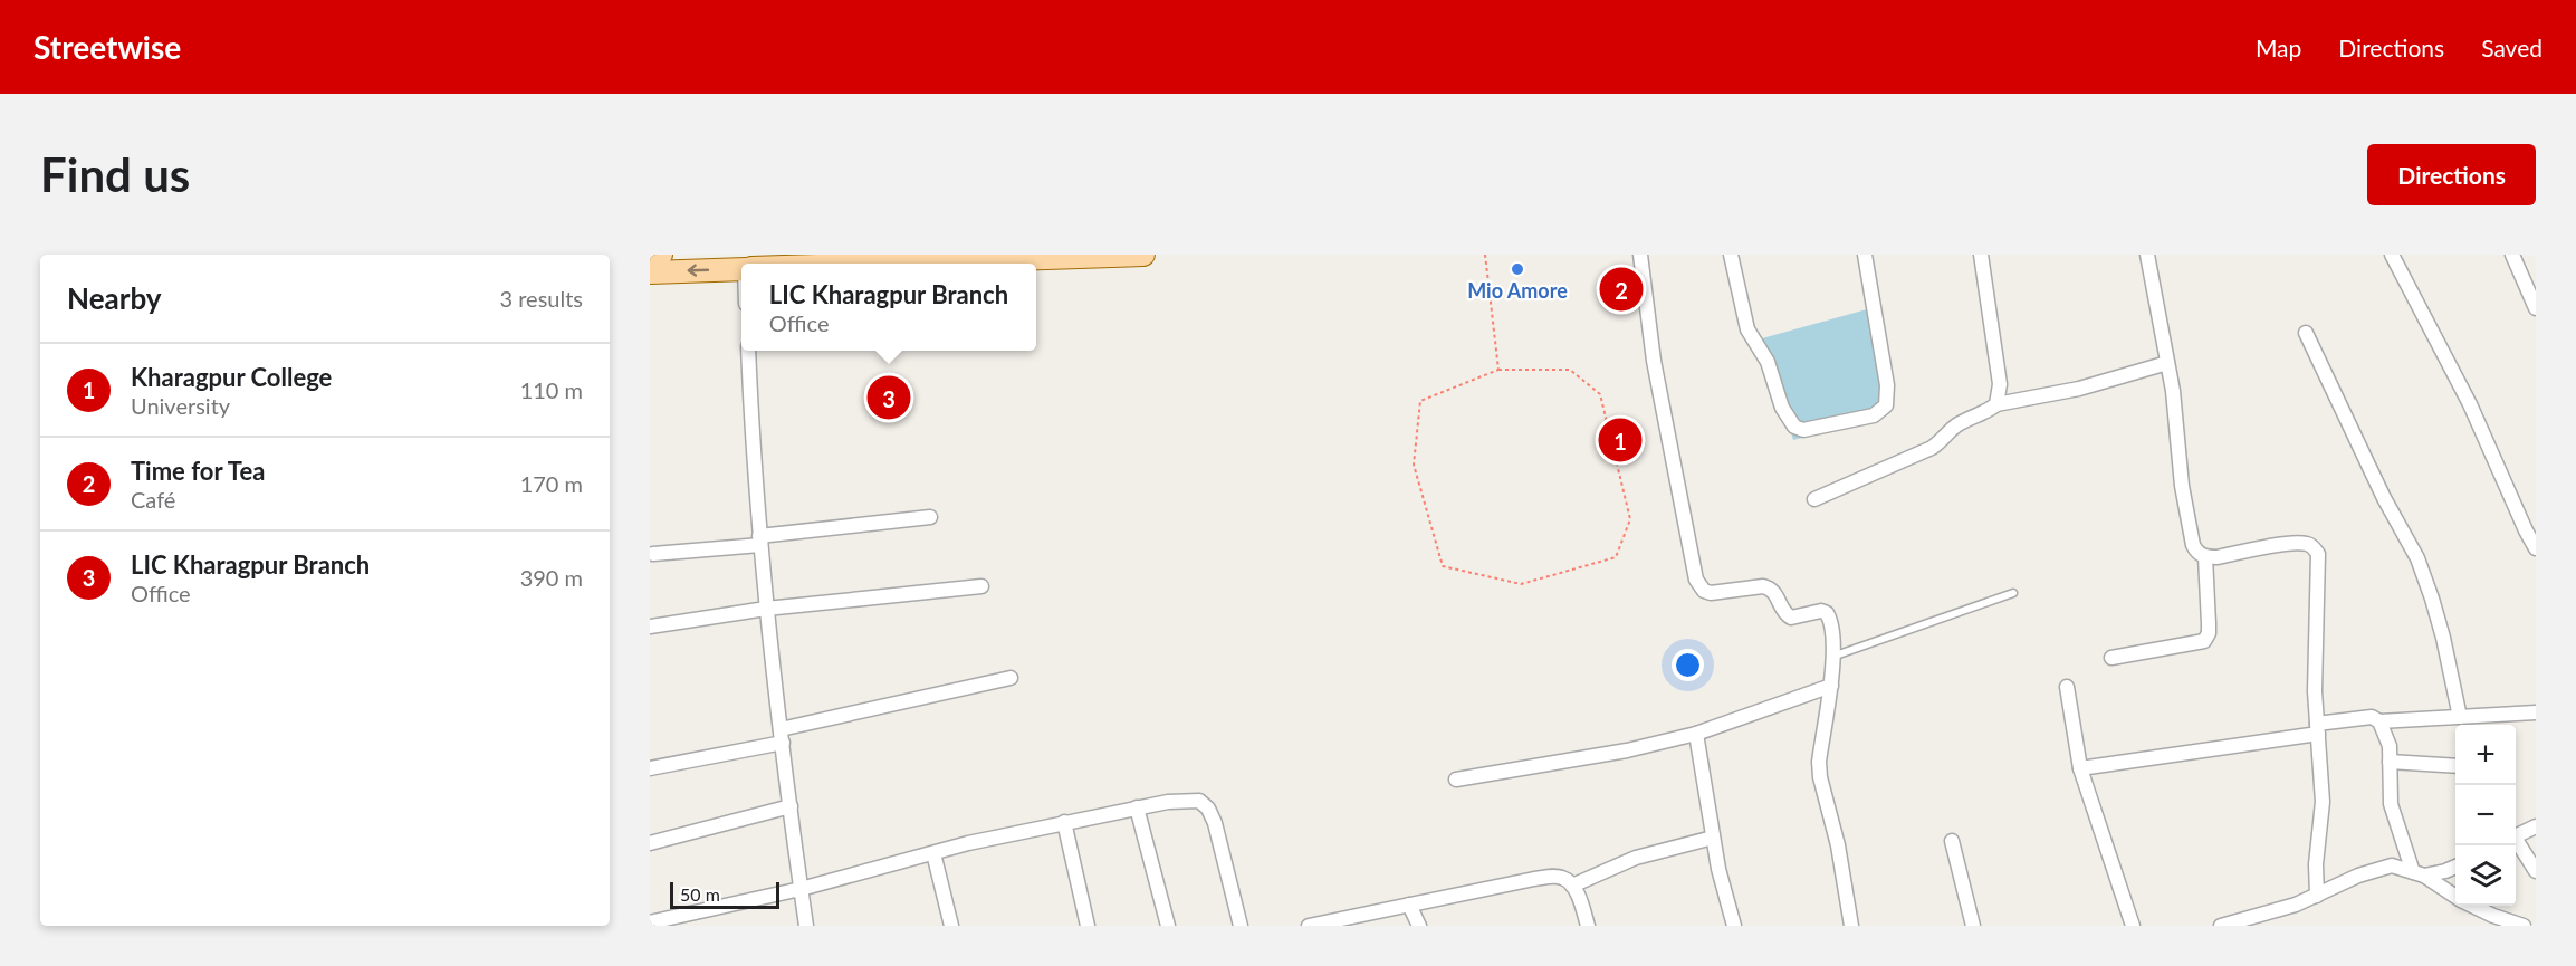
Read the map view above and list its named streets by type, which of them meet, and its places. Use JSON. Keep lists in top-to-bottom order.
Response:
{
  "places": ["Mio Amore"],
  "scale_bar": "50 m",
  "page": {
    "header": "Streetwise",
    "nav": ["Map", "Directions", "Saved"],
    "buttons": "Directions",
    "title": "Find us",
    "heading": ["Nearby", "3 results"],
    "popup": ["LIC Kharagpur Branch", "Office"],
    "pins": ["2", "3", "1"],
    "list": [
      {
        "mark": "1",
        "name": "Kharagpur College",
        "note": "University",
        "value": "110 m"
      },
      {
        "mark": "2",
        "name": "Time for Tea",
        "note": "Café",
        "value": "170 m"
      },
      {
        "mark": "3",
        "name": "LIC Kharagpur Branch",
        "note": "Office",
        "value": "390 m"
      }
    ],
    "map_buttons": ["+", "−"],
    "scale": "50 m"
  }
}
